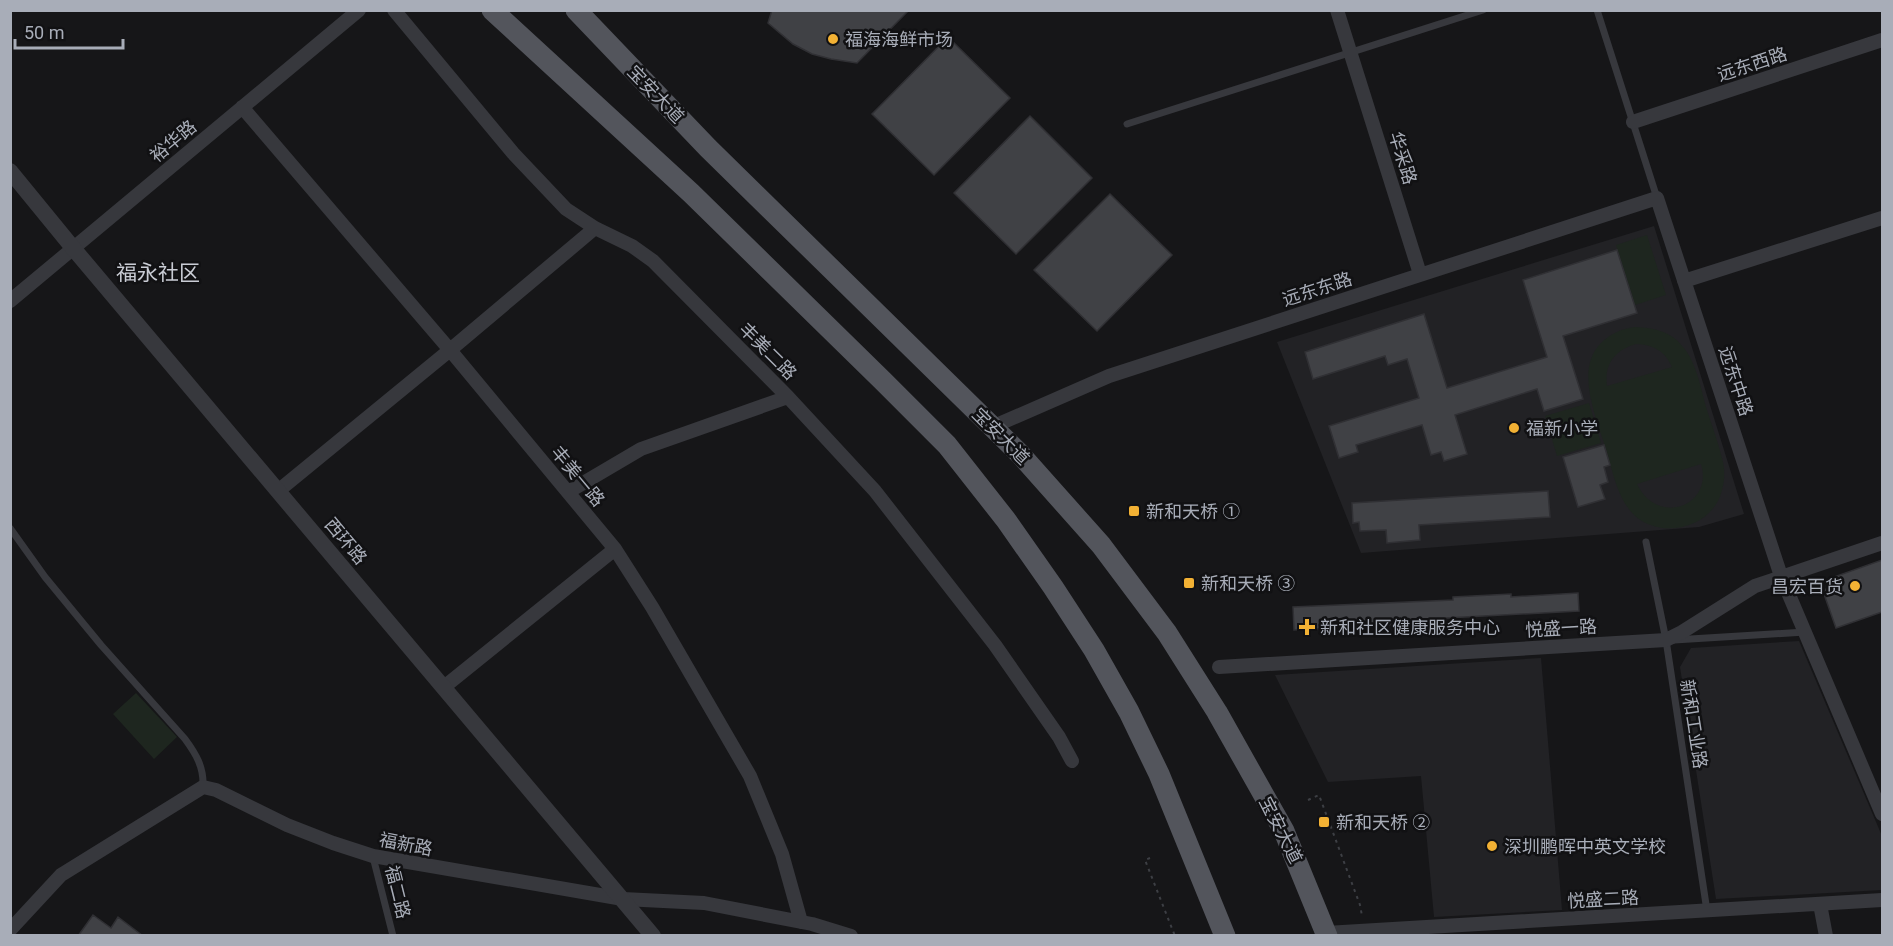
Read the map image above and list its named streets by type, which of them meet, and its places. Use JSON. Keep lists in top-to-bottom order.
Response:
{
  "streets": {
    "main road": ["宝安大道"],
    "street": [
      "远东西路",
      "裕华路",
      "华采路",
      "远东东路",
      "丰美二路",
      "远东中路",
      "丰美一路",
      "西环路",
      "悦盛一路",
      "福新路",
      "悦盛二路"
    ],
    "lane": ["新和工业路", "福二路"]
  },
  "crossings": [
    ["宝安大道", "远东东路"],
    ["宝安大道", "悦盛二路"],
    ["裕华路", "丰美一路"],
    ["裕华路", "西环路"],
    ["华采路", "远东东路"],
    ["远东东路", "远东中路"],
    ["远东中路", "悦盛一路"],
    ["丰美一路", "福新路"],
    ["西环路", "福新路"],
    ["悦盛一路", "新和工业路"],
    ["新和工业路", "悦盛二路"],
    ["福新路", "福二路"]
  ],
  "districts": ["福永社区"],
  "places": {
    "other": [
      "福海海鲜市场",
      "福新小学",
      "昌宏百货",
      "深圳鹏晖中英文学校"
    ],
    "transit": ["新和天桥 ①", "新和天桥 ③", "新和天桥 ②"],
    "health": ["新和社区健康服务中心"]
  },
  "scale_bar": "50 m"
}
